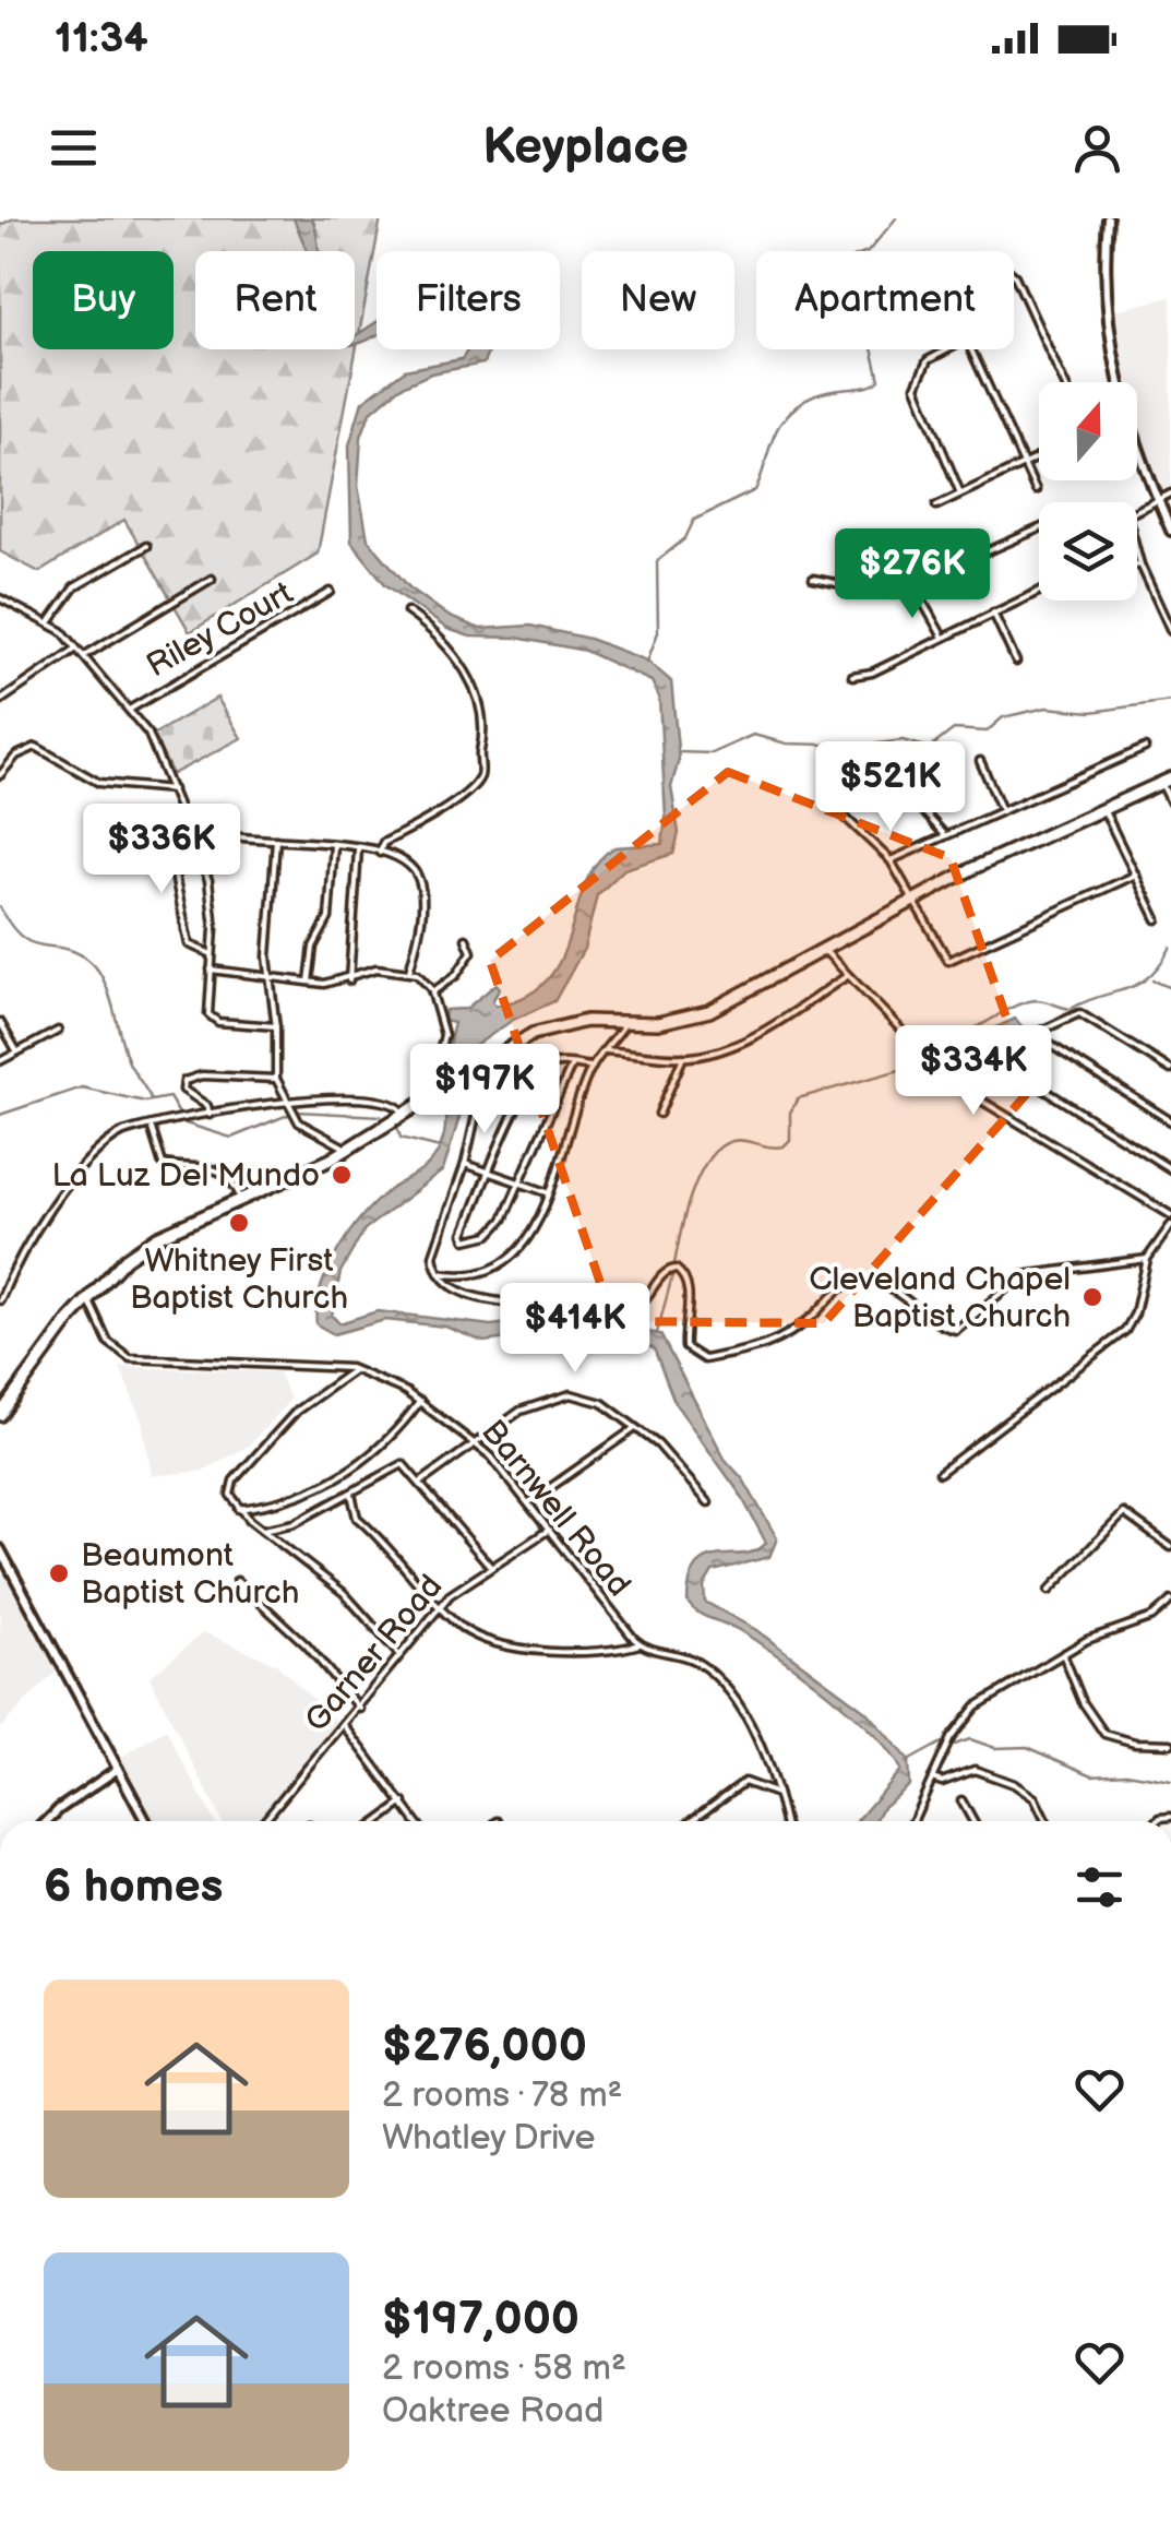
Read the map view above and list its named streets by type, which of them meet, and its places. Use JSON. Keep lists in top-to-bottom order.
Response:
{
  "streets": {
    "street": ["Riley Court", "Barnwell Road", "Garner Road"]
  },
  "crossings": [
    ["Barnwell Road", "Garner Road"]
  ],
  "places": [
    "La Luz Del Mundo",
    "Whitney First Baptist Church",
    "Cleveland Chapel Baptist Church",
    "Beaumont Baptist Church"
  ],
  "north": "top",
  "page": {
    "status": "11:34",
    "header": "Keyplace",
    "chip": [
      "Buy",
      "Rent",
      "Filters",
      "New",
      "Apartment"
    ],
    "price": [
      "$276K",
      "$521K",
      "$336K",
      "$334K",
      "$197K",
      "$414K"
    ],
    "heading": "6 homes",
    "list": [
      {
        "name": "$276,000",
        "note": "2 rooms · 78 m² · Whatley Drive"
      },
      {
        "name": "$197,000",
        "note": "2 rooms · 58 m² · Oaktree Road"
      }
    ]
  }
}
